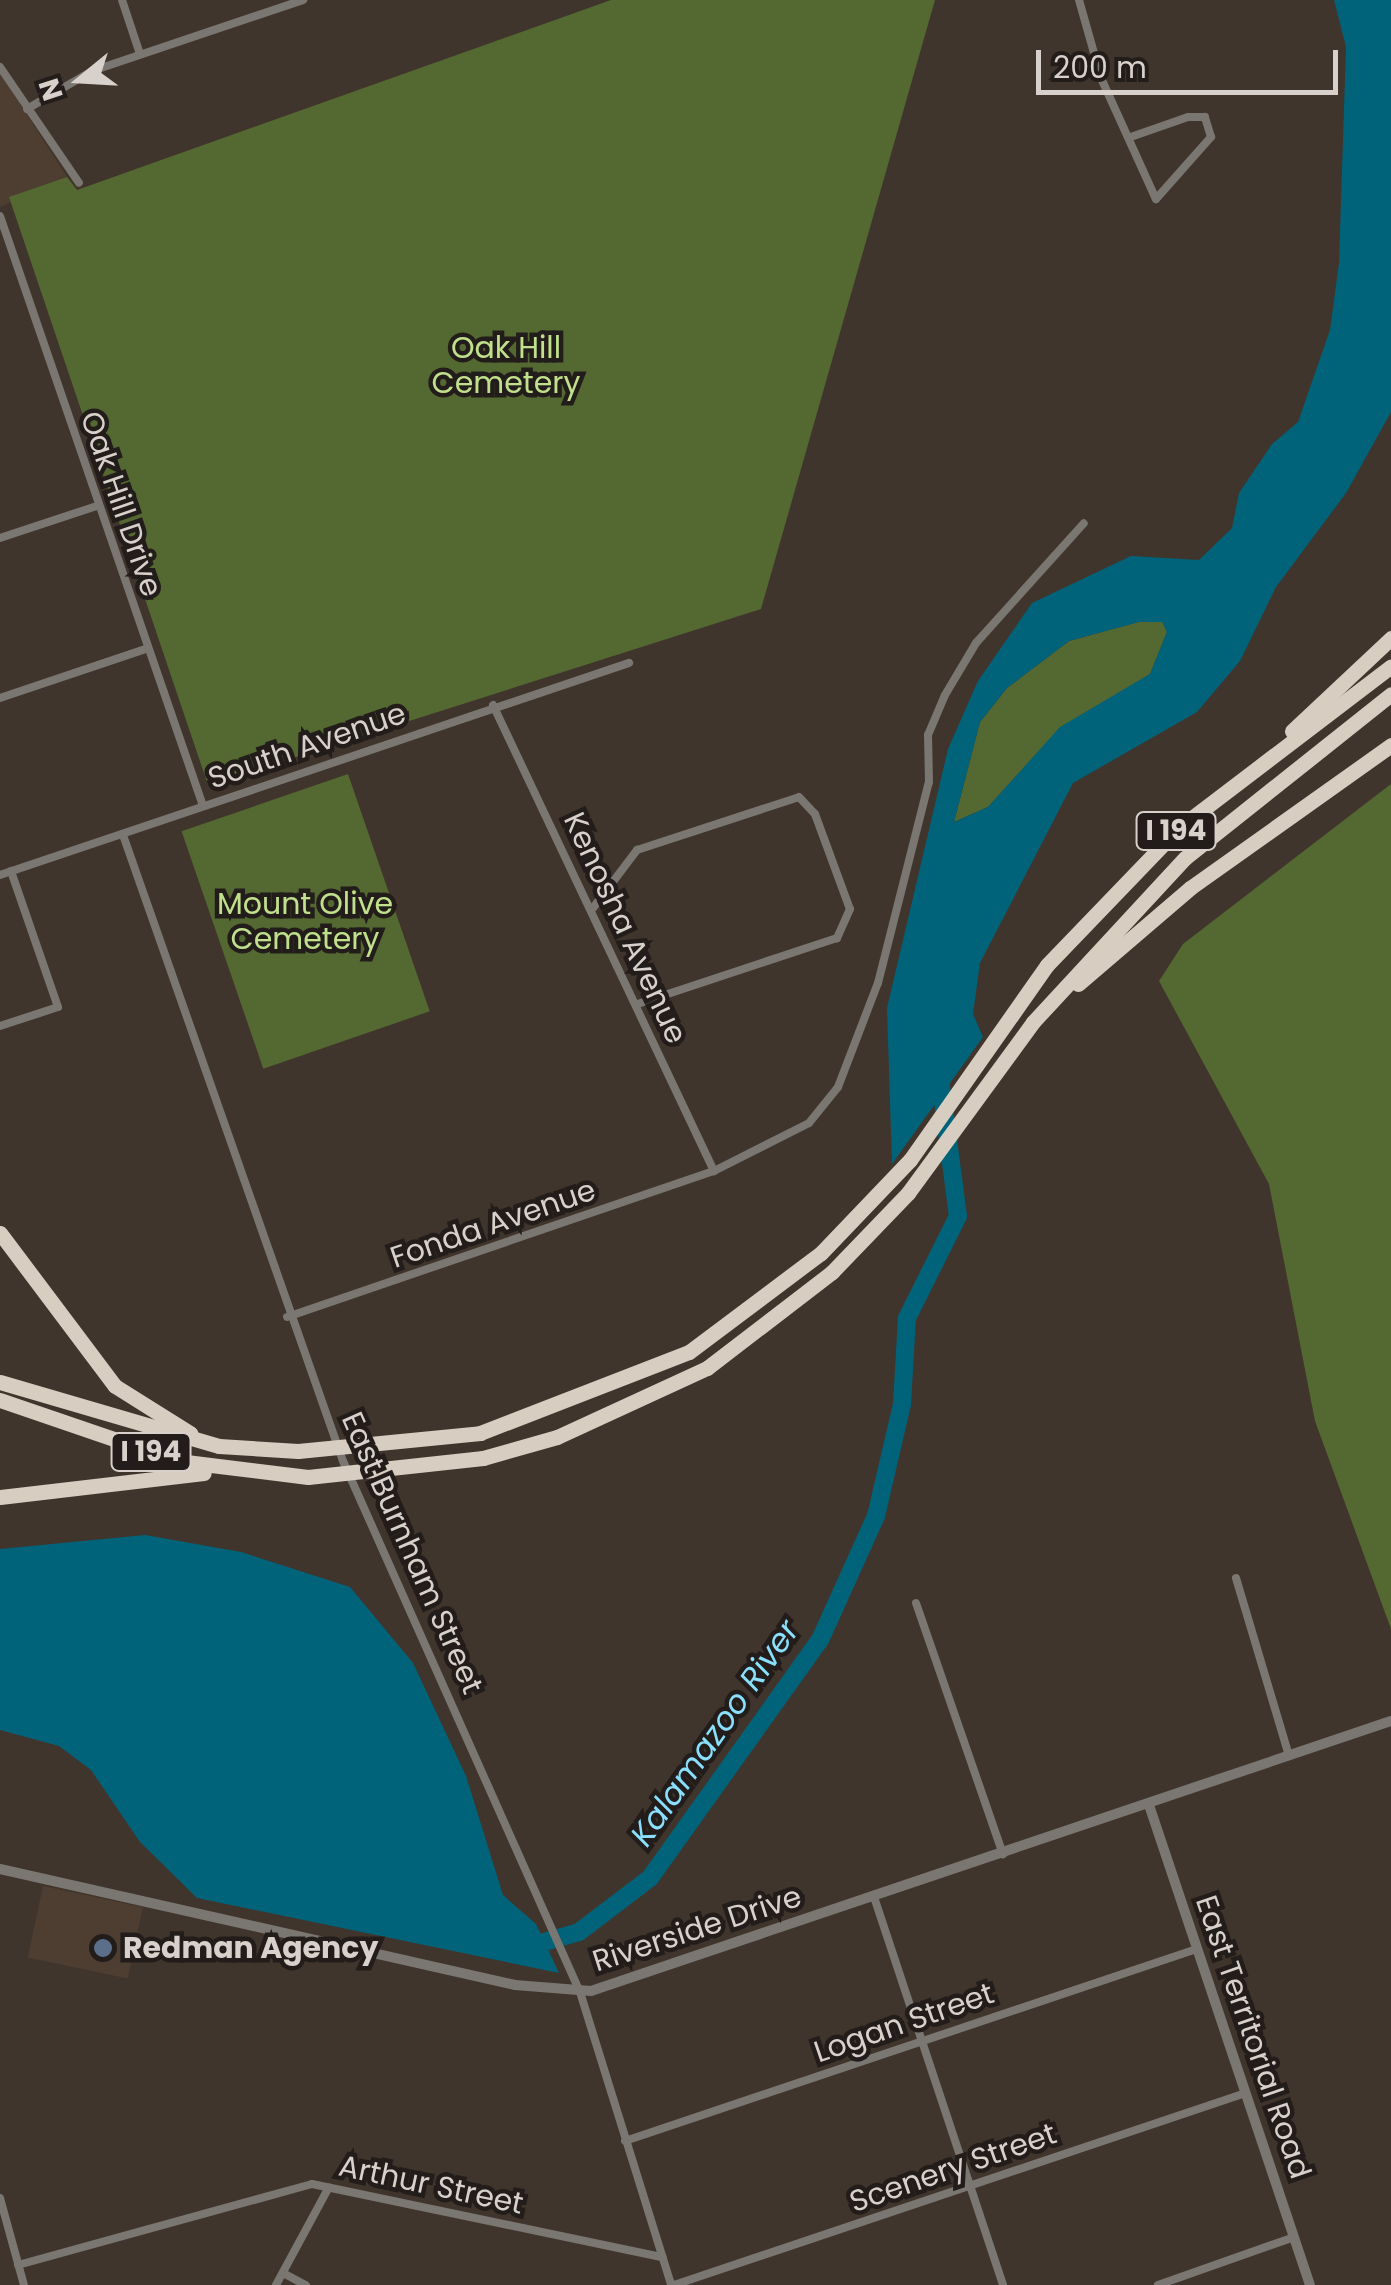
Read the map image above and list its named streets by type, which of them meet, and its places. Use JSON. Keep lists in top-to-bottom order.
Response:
{
  "streets": {
    "highway": ["I 194"],
    "street": [
      "Oak Hill Drive",
      "South Avenue",
      "Kenosha Avenue",
      "Fonda Avenue",
      "East Burnham Street",
      "Riverside Drive",
      "Logan Street",
      "East Territorial Road",
      "Scenery Street",
      "Arthur Street"
    ]
  },
  "crossings": [
    ["Oak Hill Drive", "South Avenue"],
    ["South Avenue", "Kenosha Avenue"],
    ["South Avenue", "East Burnham Street"],
    ["Kenosha Avenue", "Fonda Avenue"],
    ["Fonda Avenue", "East Burnham Street"],
    ["East Burnham Street", "Riverside Drive"],
    ["East Burnham Street", "Logan Street"],
    ["East Burnham Street", "Scenery Street"],
    ["East Burnham Street", "Arthur Street"],
    ["Riverside Drive", "East Territorial Road"],
    ["Logan Street", "East Territorial Road"],
    ["East Territorial Road", "Scenery Street"]
  ],
  "water": ["Kalamazoo River"],
  "parks": ["Oak Hill Cemetery", "Mount Olive Cemetery"],
  "places": ["Redman Agency"],
  "scale_bar": "200 m",
  "north": "left"
}
